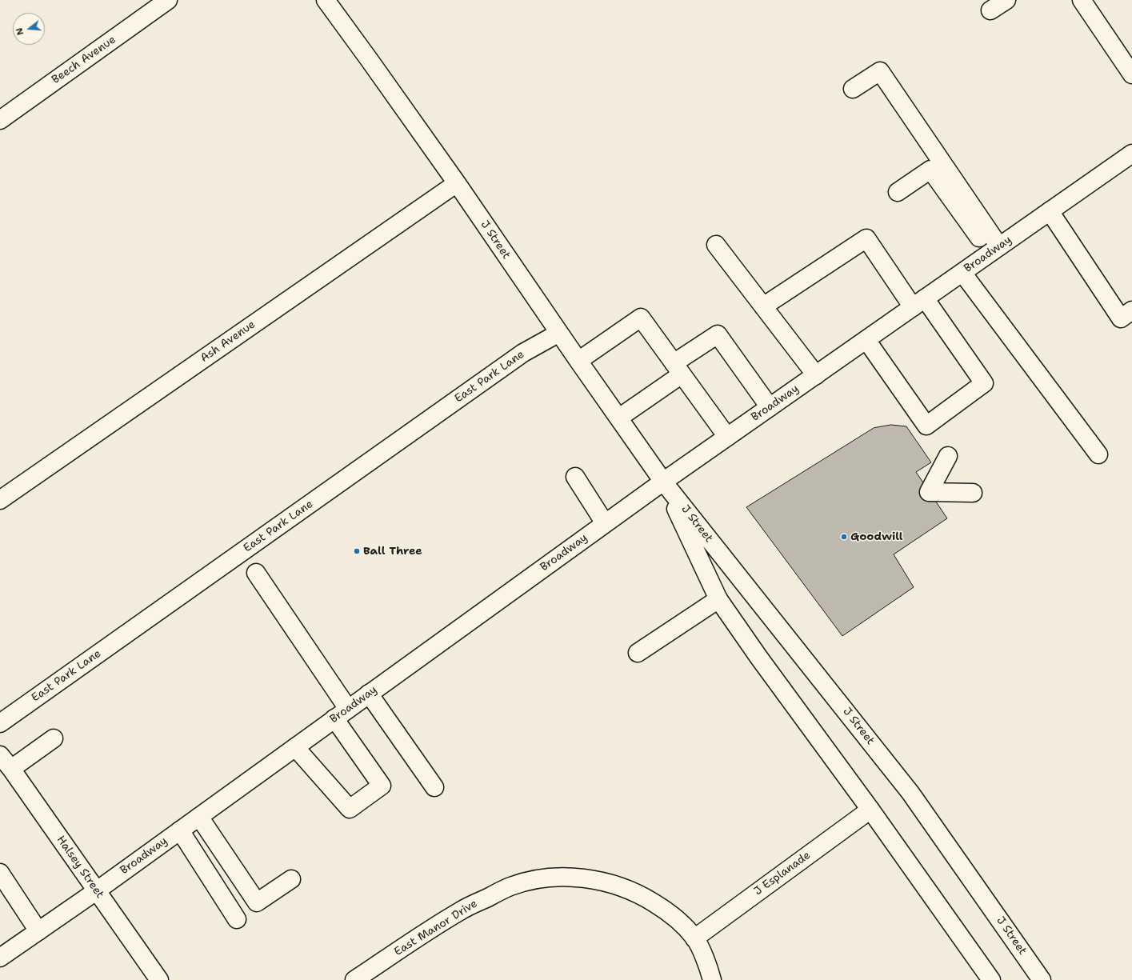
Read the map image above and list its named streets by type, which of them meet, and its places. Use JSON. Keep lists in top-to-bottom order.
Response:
{
  "streets": {
    "street": [
      "Beech Avenue",
      "J Street",
      "Broadway",
      "Ash Avenue",
      "East Park Lane",
      "Halsey Street",
      "J Esplanade",
      "East Manor Drive"
    ]
  },
  "crossings": [
    ["J Street", "Broadway"],
    ["J Street", "Ash Avenue"],
    ["J Street", "East Park Lane"],
    ["J Street", "J Esplanade"],
    ["Broadway", "Halsey Street"],
    ["J Esplanade", "East Manor Drive"]
  ],
  "places": ["Goodwill", "Ball Three"],
  "north": "left"
}
